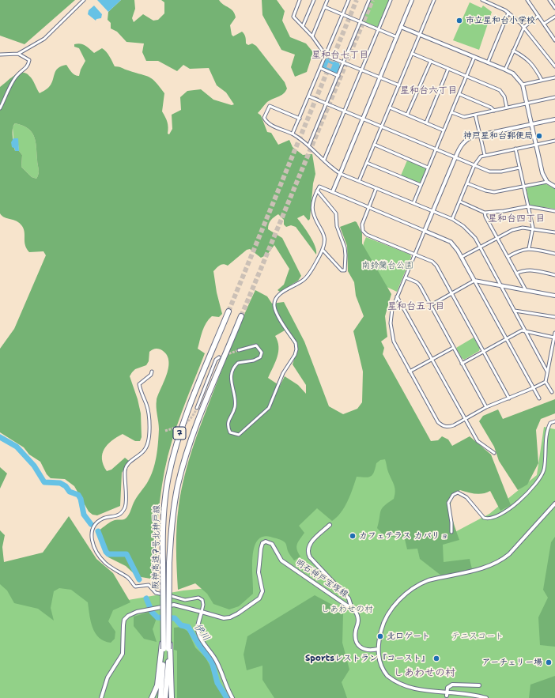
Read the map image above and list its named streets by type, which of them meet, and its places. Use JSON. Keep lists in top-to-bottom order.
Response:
{
  "streets": {
    "highway": ["7", "阪神高速7号北神戸線"],
    "street": ["明石神戸宝塚線"]
  },
  "crossings": [
    ["7", "阪神高速7号北神戸線"]
  ],
  "districts": [
    "星和台七丁目",
    "星和台六丁目",
    "星和台四丁目",
    "星和台五丁目",
    "しあわせの村"
  ],
  "water": ["伊川"],
  "parks": ["南鈴蘭台公園", "しあわせの村", "テニスコート"],
  "places": [
    "市立星和台小学校",
    "神戸星和台郵便局",
    "カフェテラス カバリョ",
    "北口ゲート",
    "Sportsレストラン『コースト』",
    "アーチェリー場"
  ]
}
